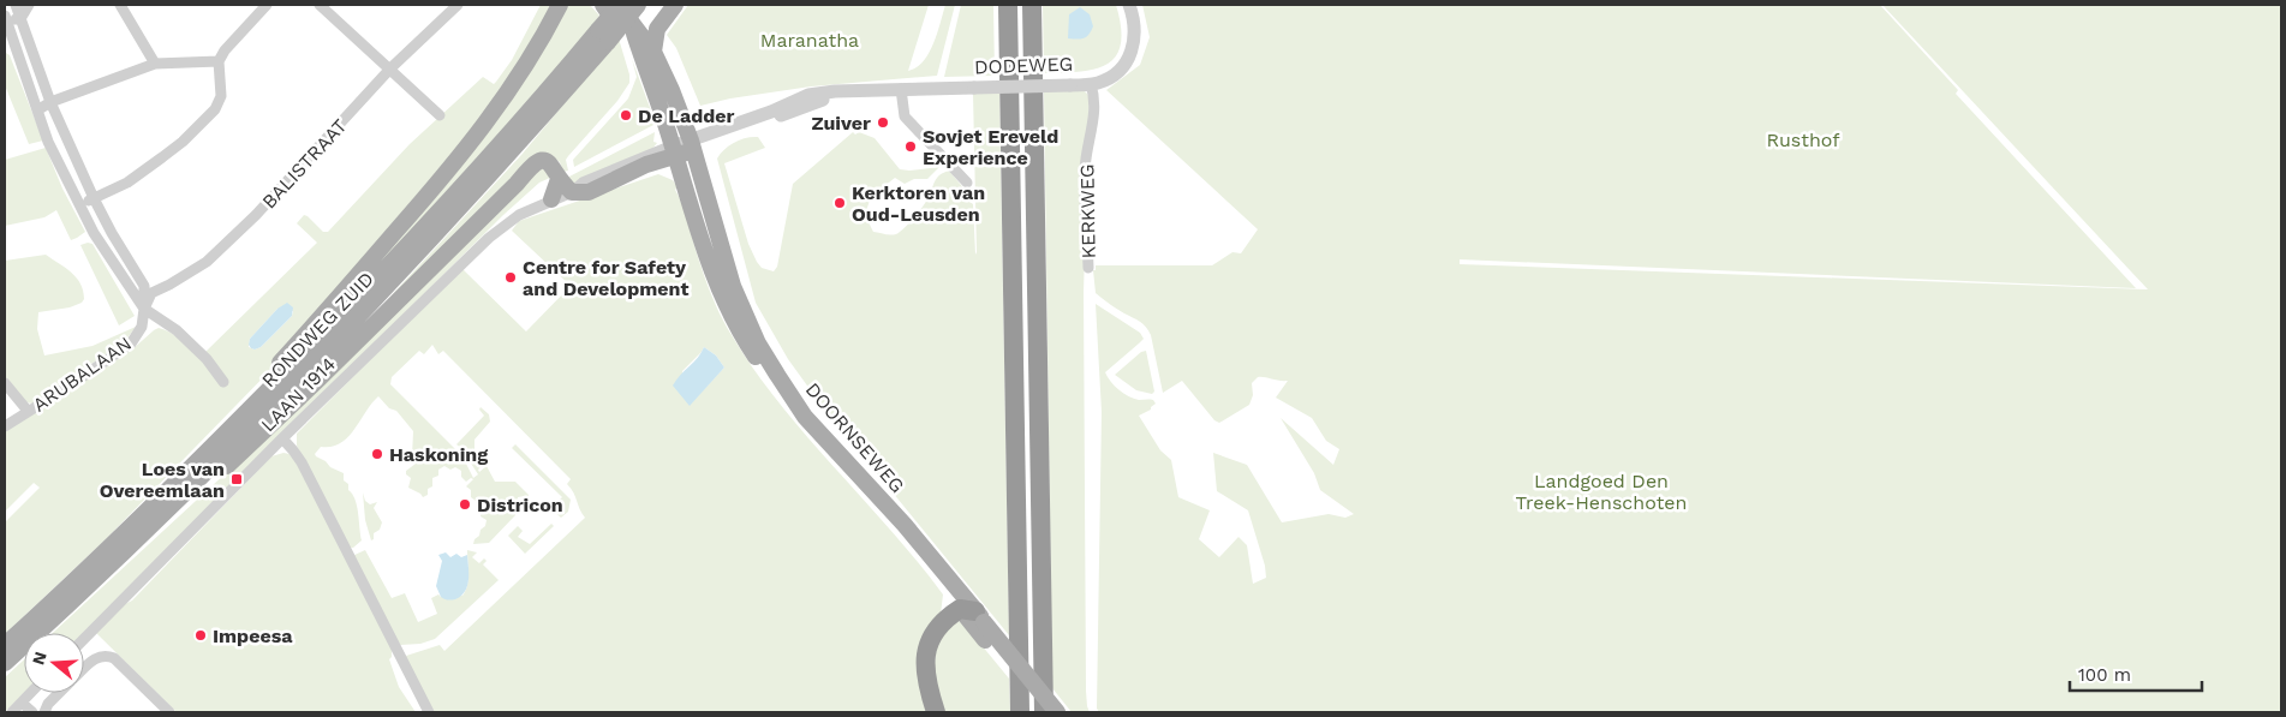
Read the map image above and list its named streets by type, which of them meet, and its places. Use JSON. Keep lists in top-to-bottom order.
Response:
{
  "streets": {
    "main road": [
      "DODEWEG",
      "RONDWEG ZUID",
      "LAAN 1914",
      "DOORNSEWEG"
    ],
    "street": ["BALISTRAAT", "KERKWEG", "ARUBALAAN"]
  },
  "crossings": [
    ["DODEWEG", "KERKWEG"],
    ["DODEWEG", "LAAN 1914"],
    ["DODEWEG", "DOORNSEWEG"],
    ["BALISTRAAT", "ARUBALAAN"],
    ["LAAN 1914", "DOORNSEWEG"]
  ],
  "parks": ["Maranatha", "Rusthof", "Landgoed Den Treek-Henschoten"],
  "places": {
    "other": [
      "De Ladder",
      "Zuiver",
      "Sovjet Ereveld Experience",
      "Kerktoren van Oud-Leusden",
      "Centre for Safety and Development",
      "Haskoning",
      "Districon",
      "Impeesa"
    ],
    "transit": ["Loes van Overeemlaan"]
  },
  "scale_bar": "100 m",
  "north": "left"
}
